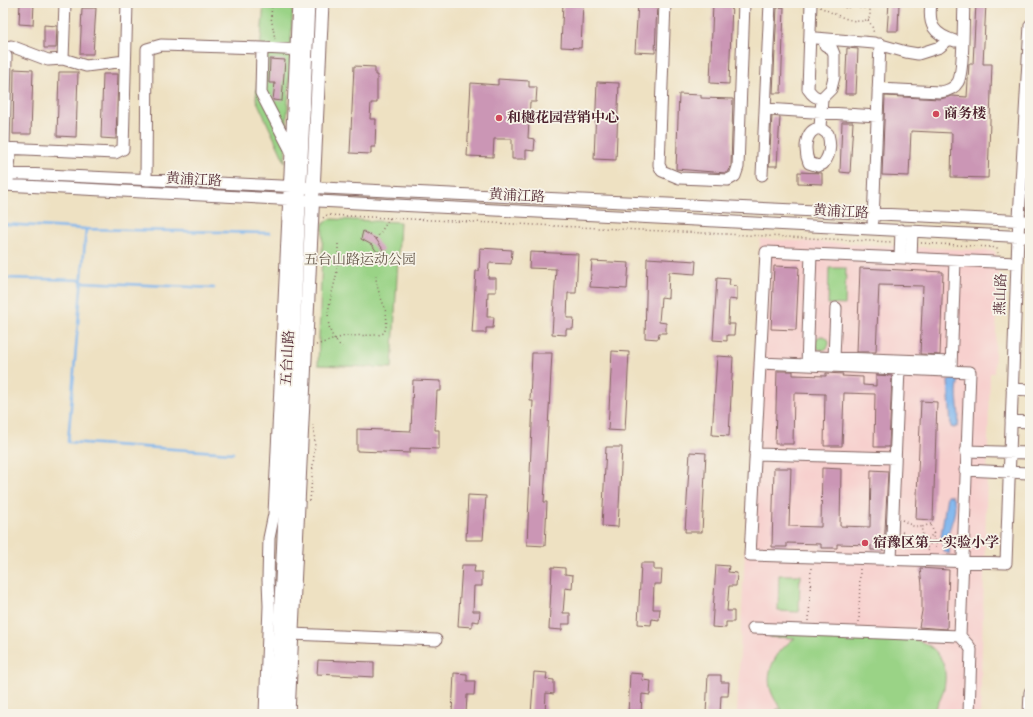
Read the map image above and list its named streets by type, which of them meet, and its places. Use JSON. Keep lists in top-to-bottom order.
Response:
{
  "streets": {
    "main road": ["五台山路"],
    "street": ["黄浦江路", "燕山路"]
  },
  "crossings": [
    ["黄浦江路", "燕山路"],
    ["黄浦江路", "五台山路"]
  ],
  "parks": ["五台山路运动公园"],
  "places": ["商务楼", "和樾花园营销中心", "宿豫区第一实验小学"]
}
